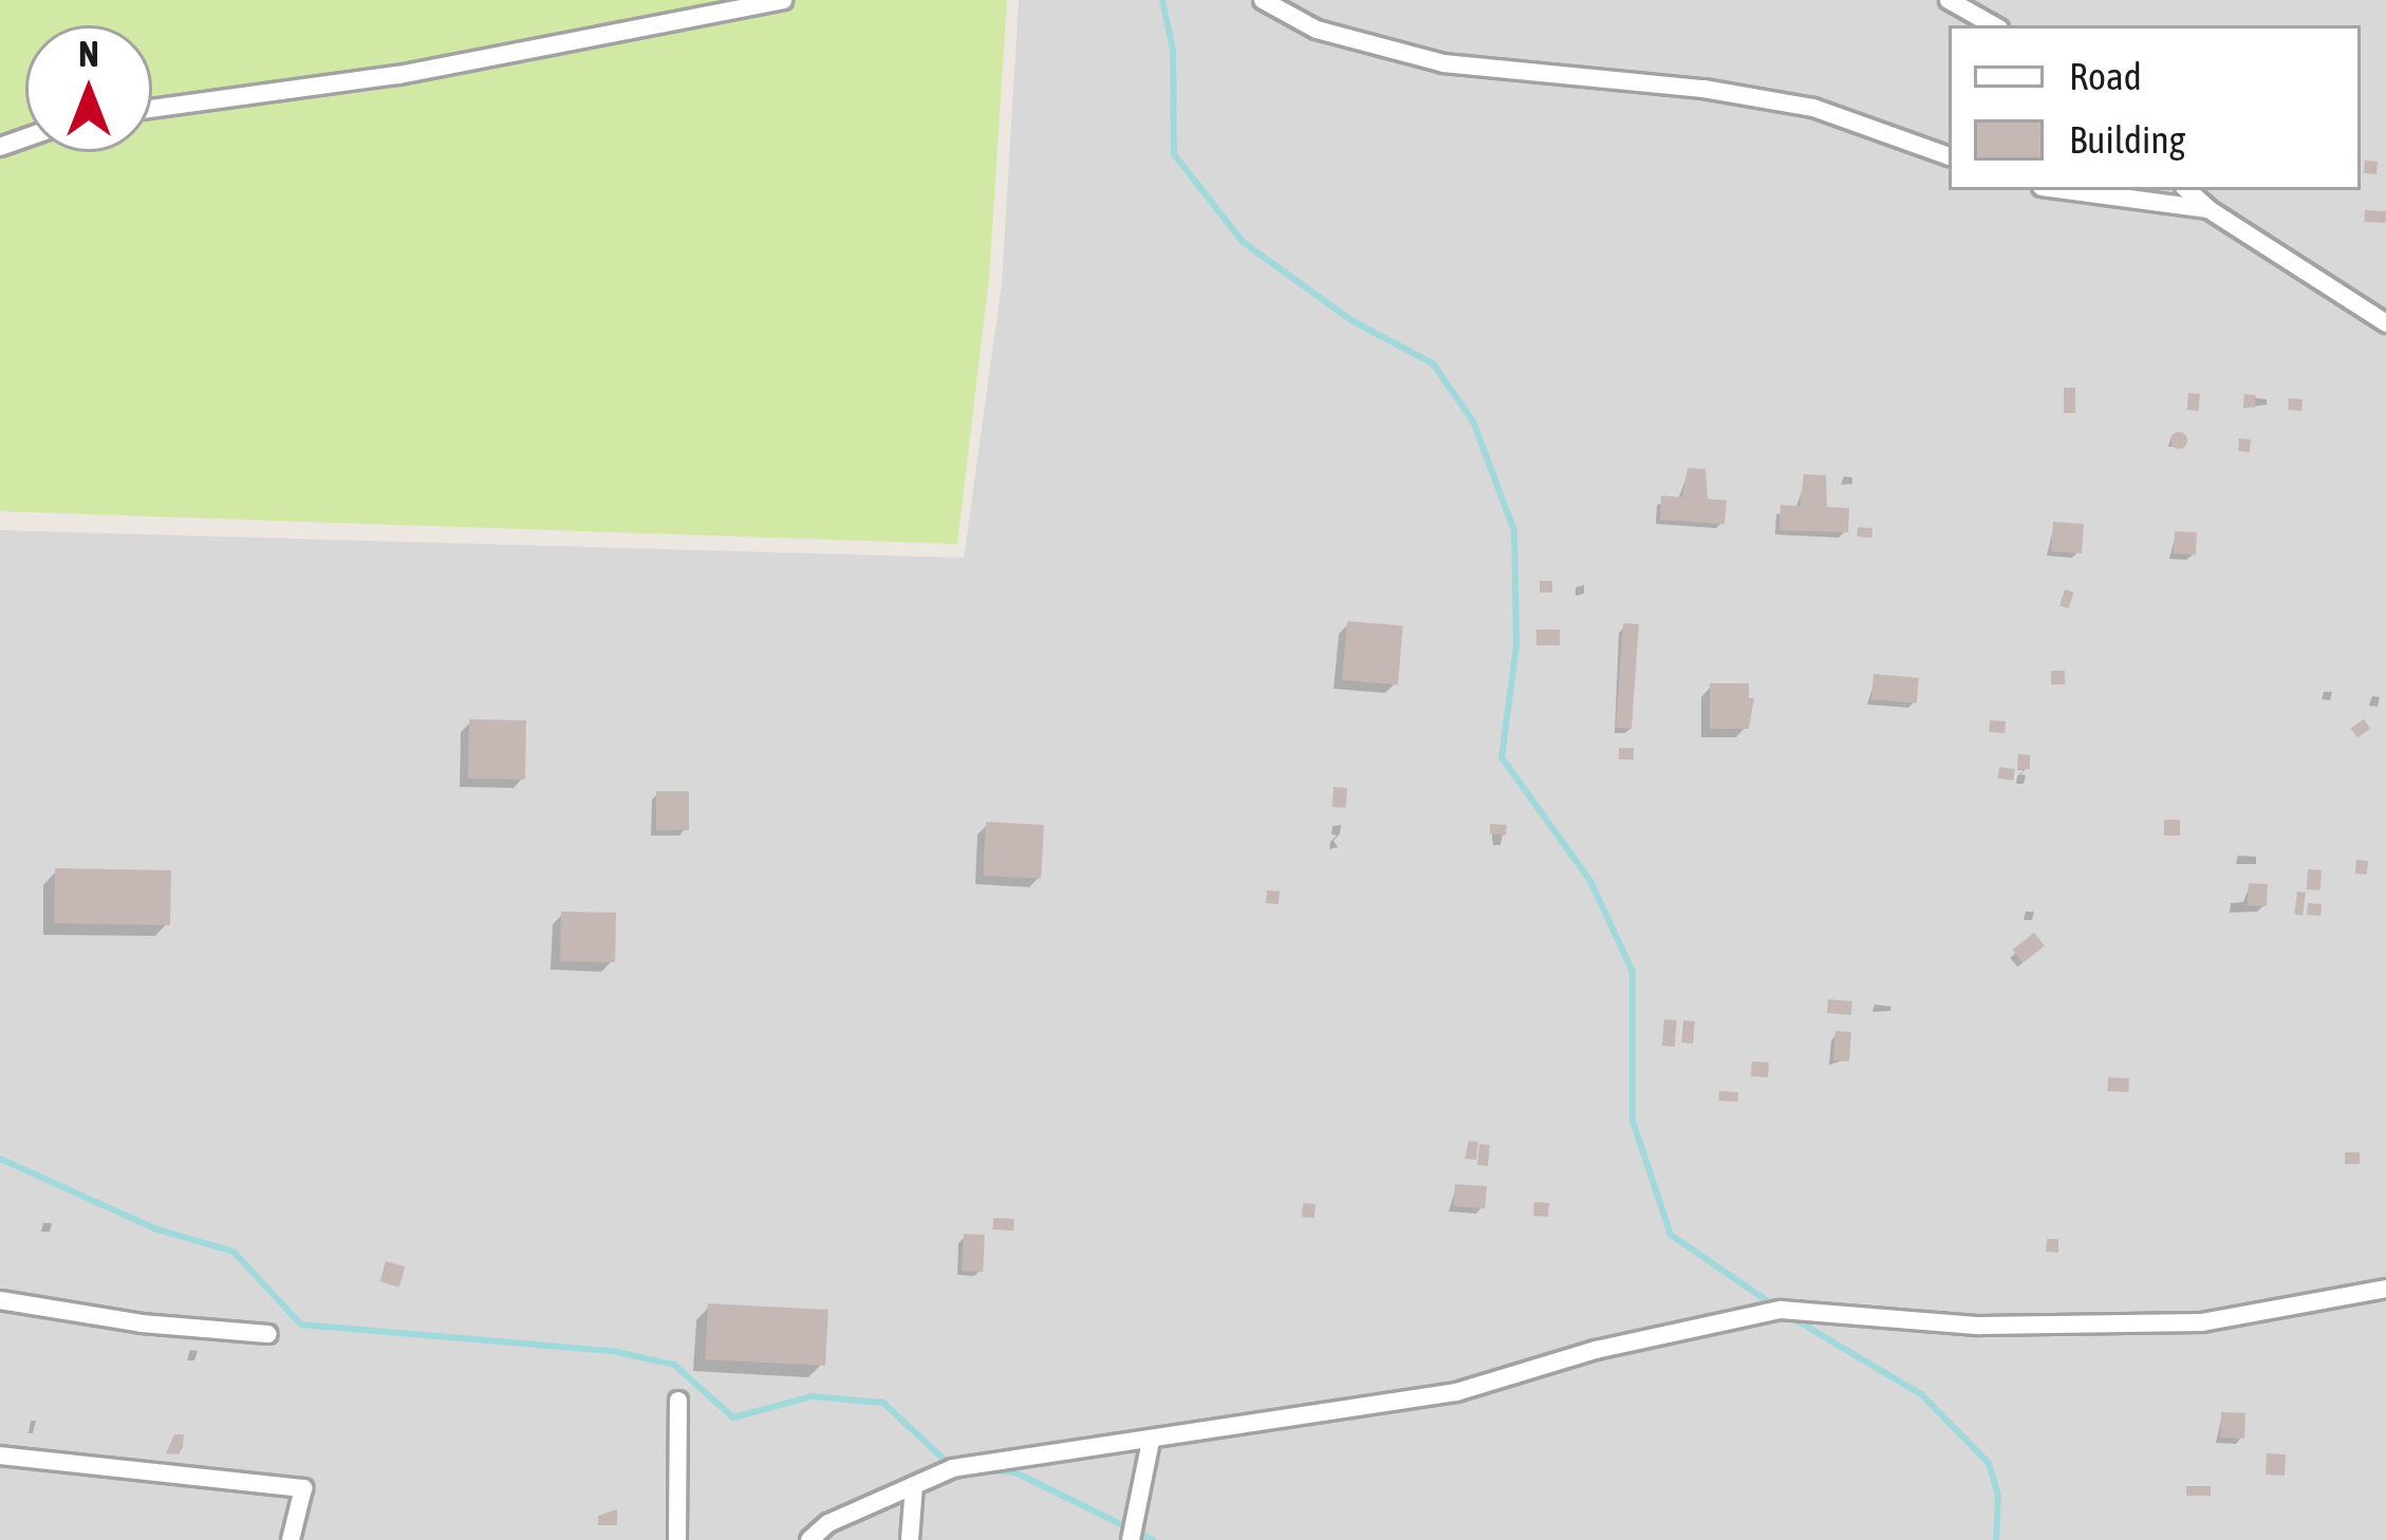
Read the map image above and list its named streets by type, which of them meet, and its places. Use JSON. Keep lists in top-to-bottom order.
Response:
{
  "legend": ["Road", "Building"],
  "north": "top"
}
